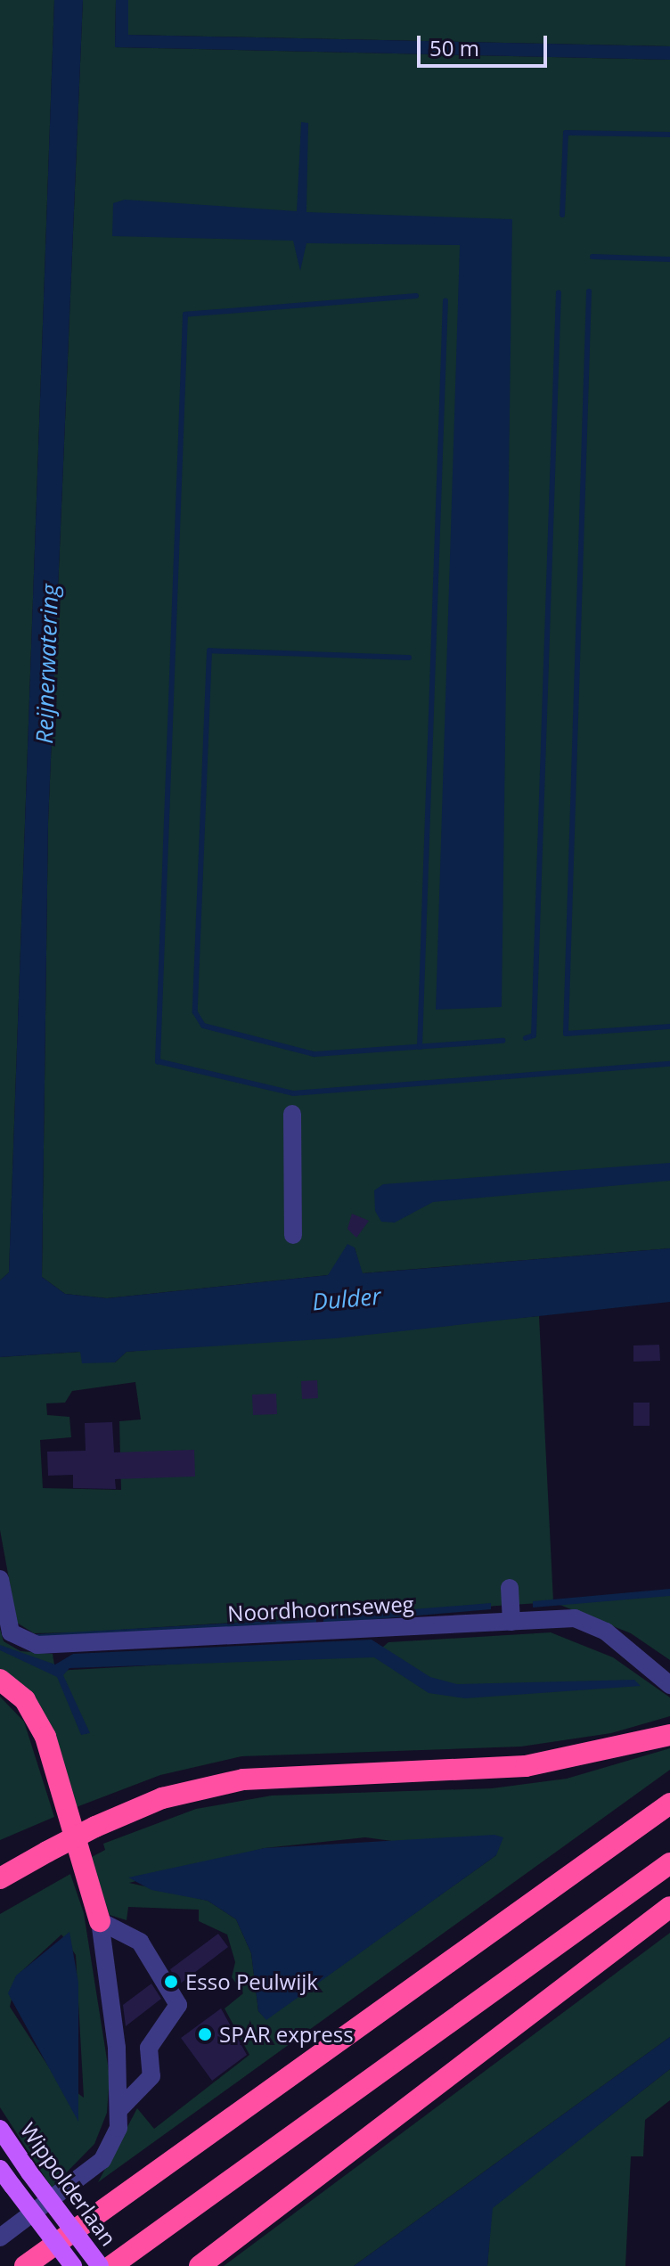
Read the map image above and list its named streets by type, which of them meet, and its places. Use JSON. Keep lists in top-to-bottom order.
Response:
{
  "streets": {
    "main road": ["Wippolderlaan"],
    "street": ["Noordhoornseweg"]
  },
  "water": ["Reijnerwatering", "Dulder"],
  "places": ["Esso Peulwijk", "SPAR express"],
  "scale_bar": "50 m"
}
